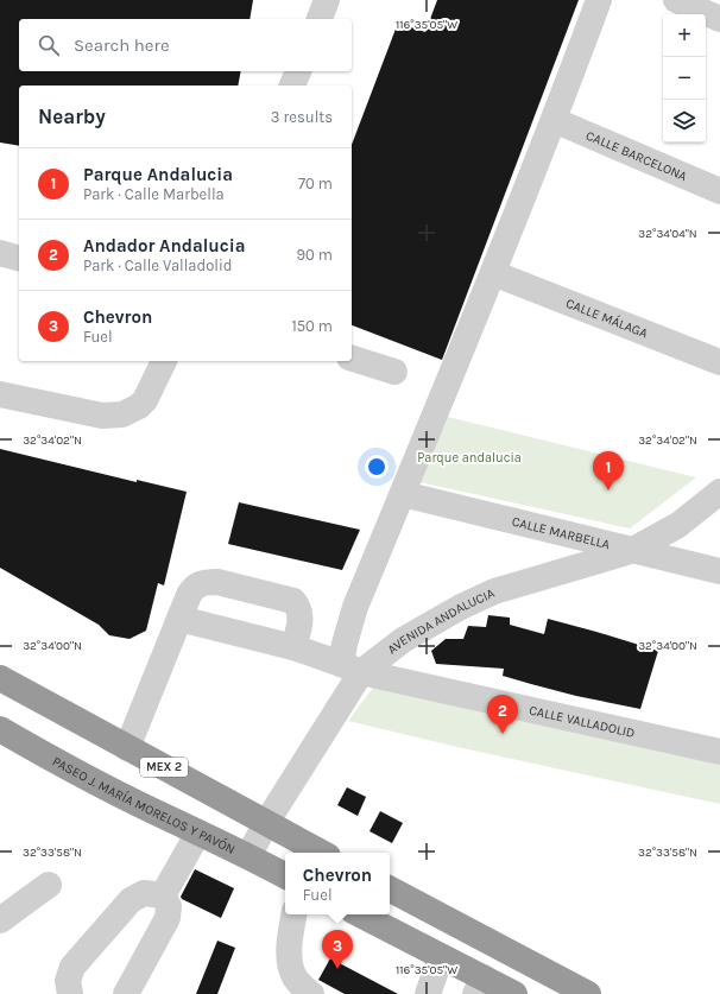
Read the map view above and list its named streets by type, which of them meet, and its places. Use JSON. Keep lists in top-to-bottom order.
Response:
{
  "streets": {
    "highway": ["MEX 2", "PASEO J. MARÍA MORELOS Y PAVÓN"],
    "street": [
      "CALLE BARCELONA",
      "CALLE MÁLAGA",
      "CALLE MARBELLA",
      "AVENIDA ANDALUCIA",
      "CALLE VALLADOLID"
    ]
  },
  "crossings": [
    ["CALLE MARBELLA", "AVENIDA ANDALUCIA"],
    ["AVENIDA ANDALUCIA", "CALLE VALLADOLID"],
    ["AVENIDA ANDALUCIA", "MEX 2"],
    ["AVENIDA ANDALUCIA", "PASEO J. MARÍA MORELOS Y PAVÓN"]
  ],
  "parks": ["Parque andalucia"],
  "page": {
    "map_buttons": ["+", "−"],
    "search": "Search here",
    "heading": ["Nearby", "3 results"],
    "list": [
      {
        "mark": "1",
        "name": "Parque Andalucia",
        "note": "Park · Calle Marbella",
        "value": "70 m"
      },
      {
        "mark": "2",
        "name": "Andador Andalucia",
        "note": "Park · Calle Valladolid",
        "value": "90 m"
      },
      {
        "mark": "3",
        "name": "Chevron",
        "note": "Fuel",
        "value": "150 m"
      }
    ],
    "pins": ["1", "2", "3"],
    "popup": ["Chevron", "Fuel"]
  },
  "coordinates": [
    "116°35'05\"W",
    "32°34'04\"N",
    "32°34'02\"N",
    "32°34'00\"N",
    "32°33'58\"N"
  ]
}
